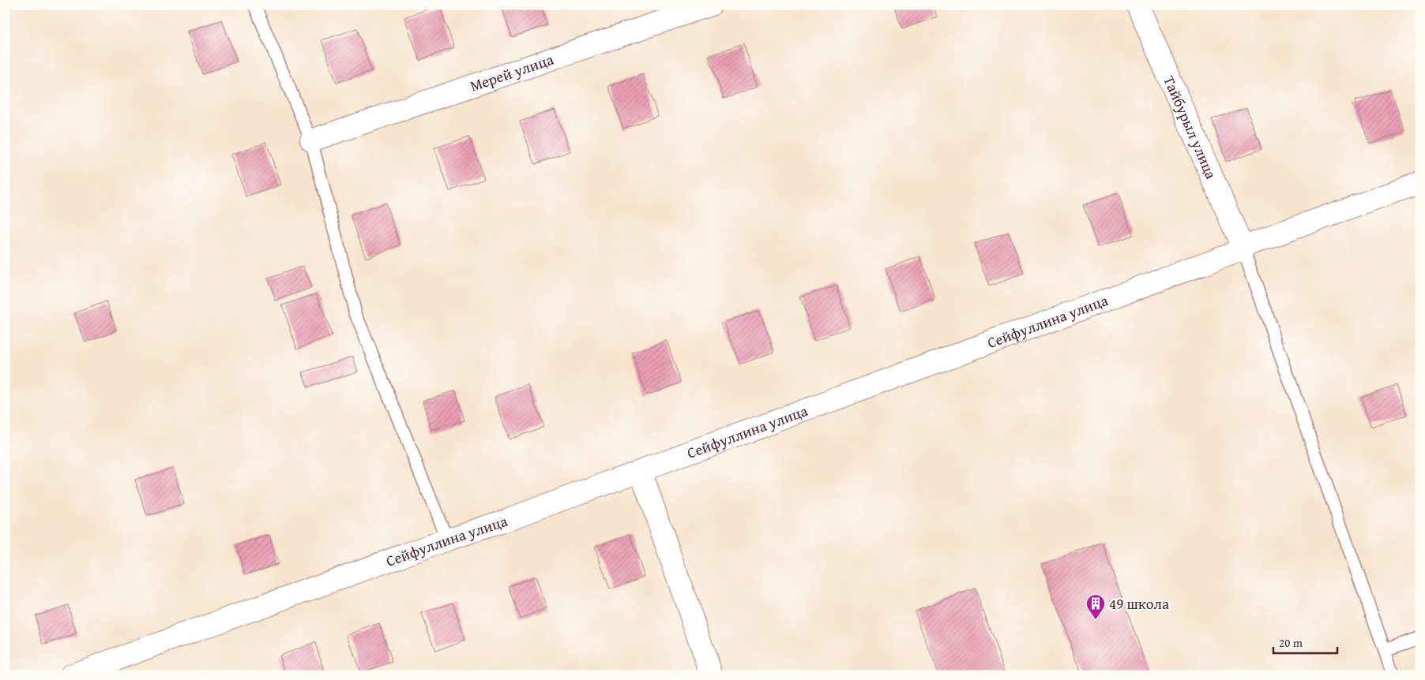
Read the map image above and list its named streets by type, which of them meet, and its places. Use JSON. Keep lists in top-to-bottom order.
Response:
{
  "streets": {
    "street": ["Мерей улица", "Тайбурыл улица", "Сейфуллина улица"]
  },
  "crossings": [
    ["Тайбурыл улица", "Сейфуллина улица"]
  ],
  "places": {
    "building": ["49 школа"]
  },
  "scale_bar": "20 m"
}
